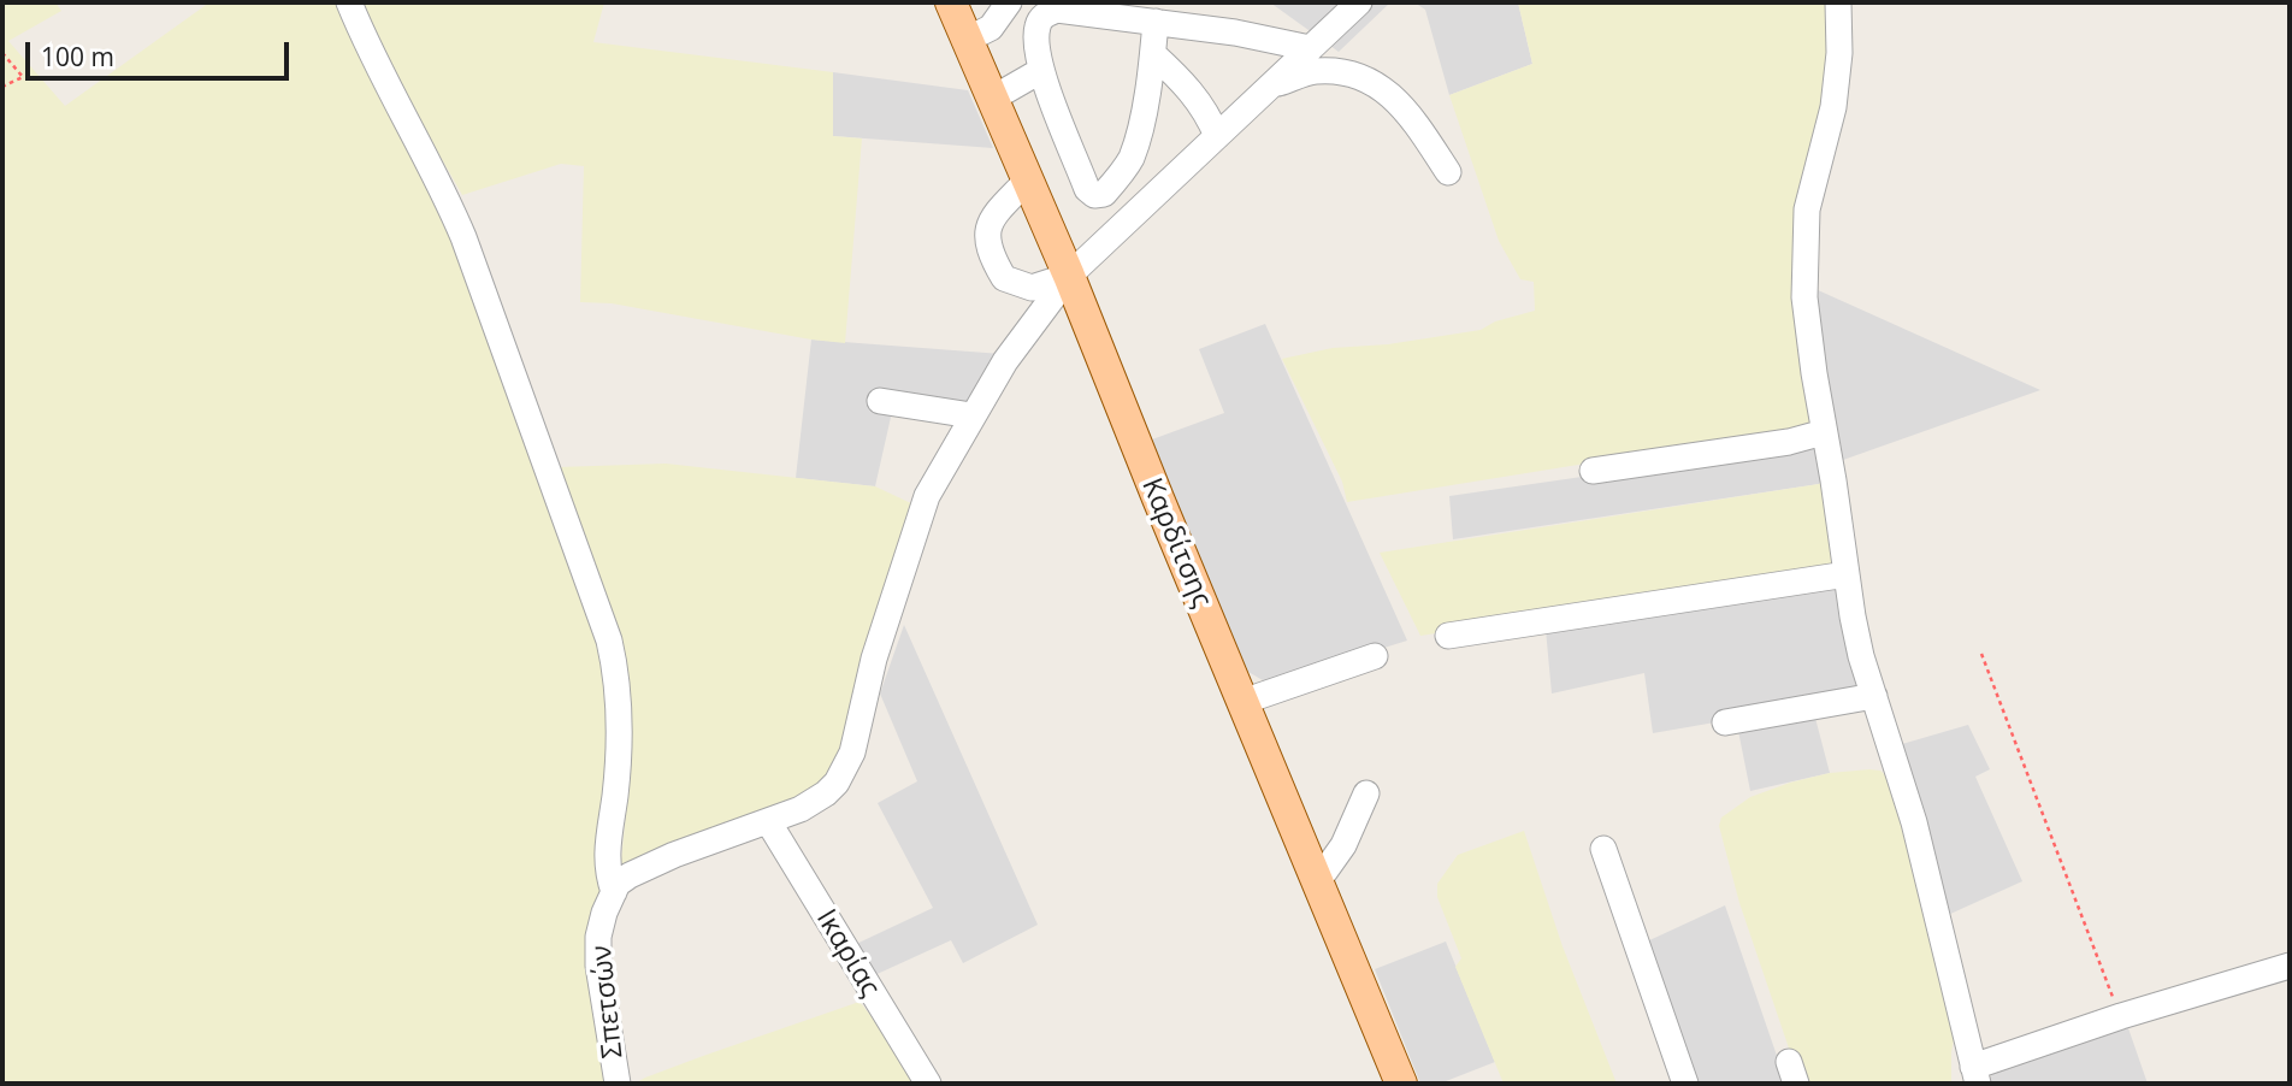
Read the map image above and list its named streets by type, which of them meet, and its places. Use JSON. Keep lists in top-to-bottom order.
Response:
{
  "streets": {
    "main road": ["Καρδίτσης"],
    "street": ["Ικαρίας", "Σπετσών"]
  },
  "scale_bar": "100 m"
}
